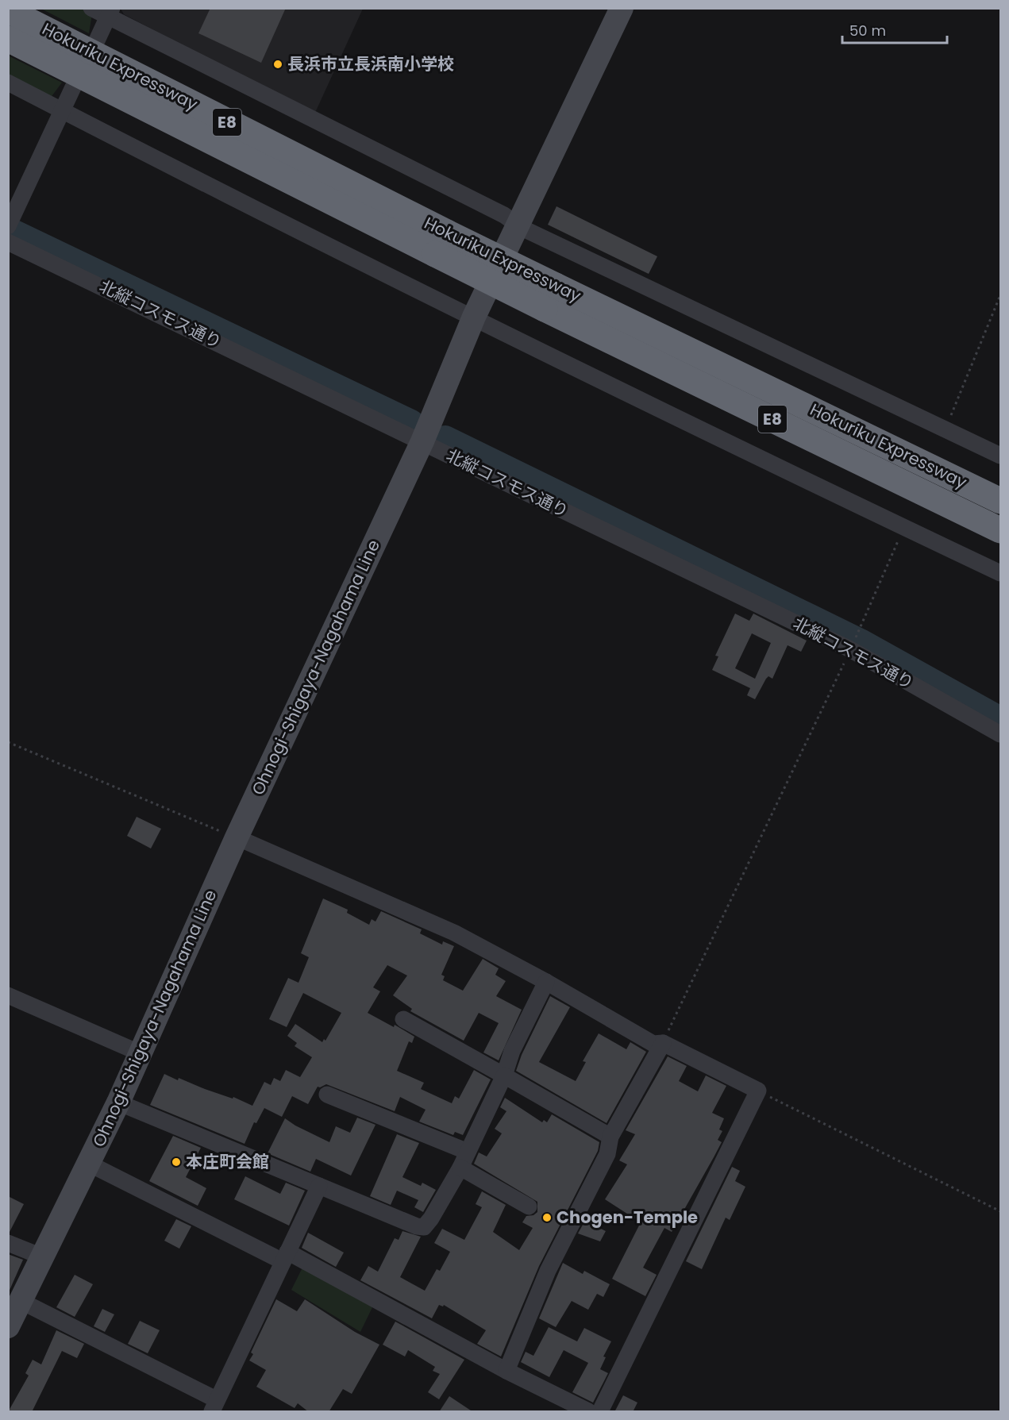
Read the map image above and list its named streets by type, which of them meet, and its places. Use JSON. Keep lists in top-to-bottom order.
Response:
{
  "streets": {
    "highway": ["Hokuriku Expressway", "E8"],
    "main road": ["Ohnogi-Shigaya-Nagahama Line"],
    "street": ["北縦コスモス通り"]
  },
  "crossings": [
    ["北縦コスモス通り", "Ohnogi-Shigaya-Nagahama Line"]
  ],
  "places": ["長浜市立長浜南小学校", "本庄町会館", "Chogen-Temple"],
  "scale_bar": "50 m"
}
